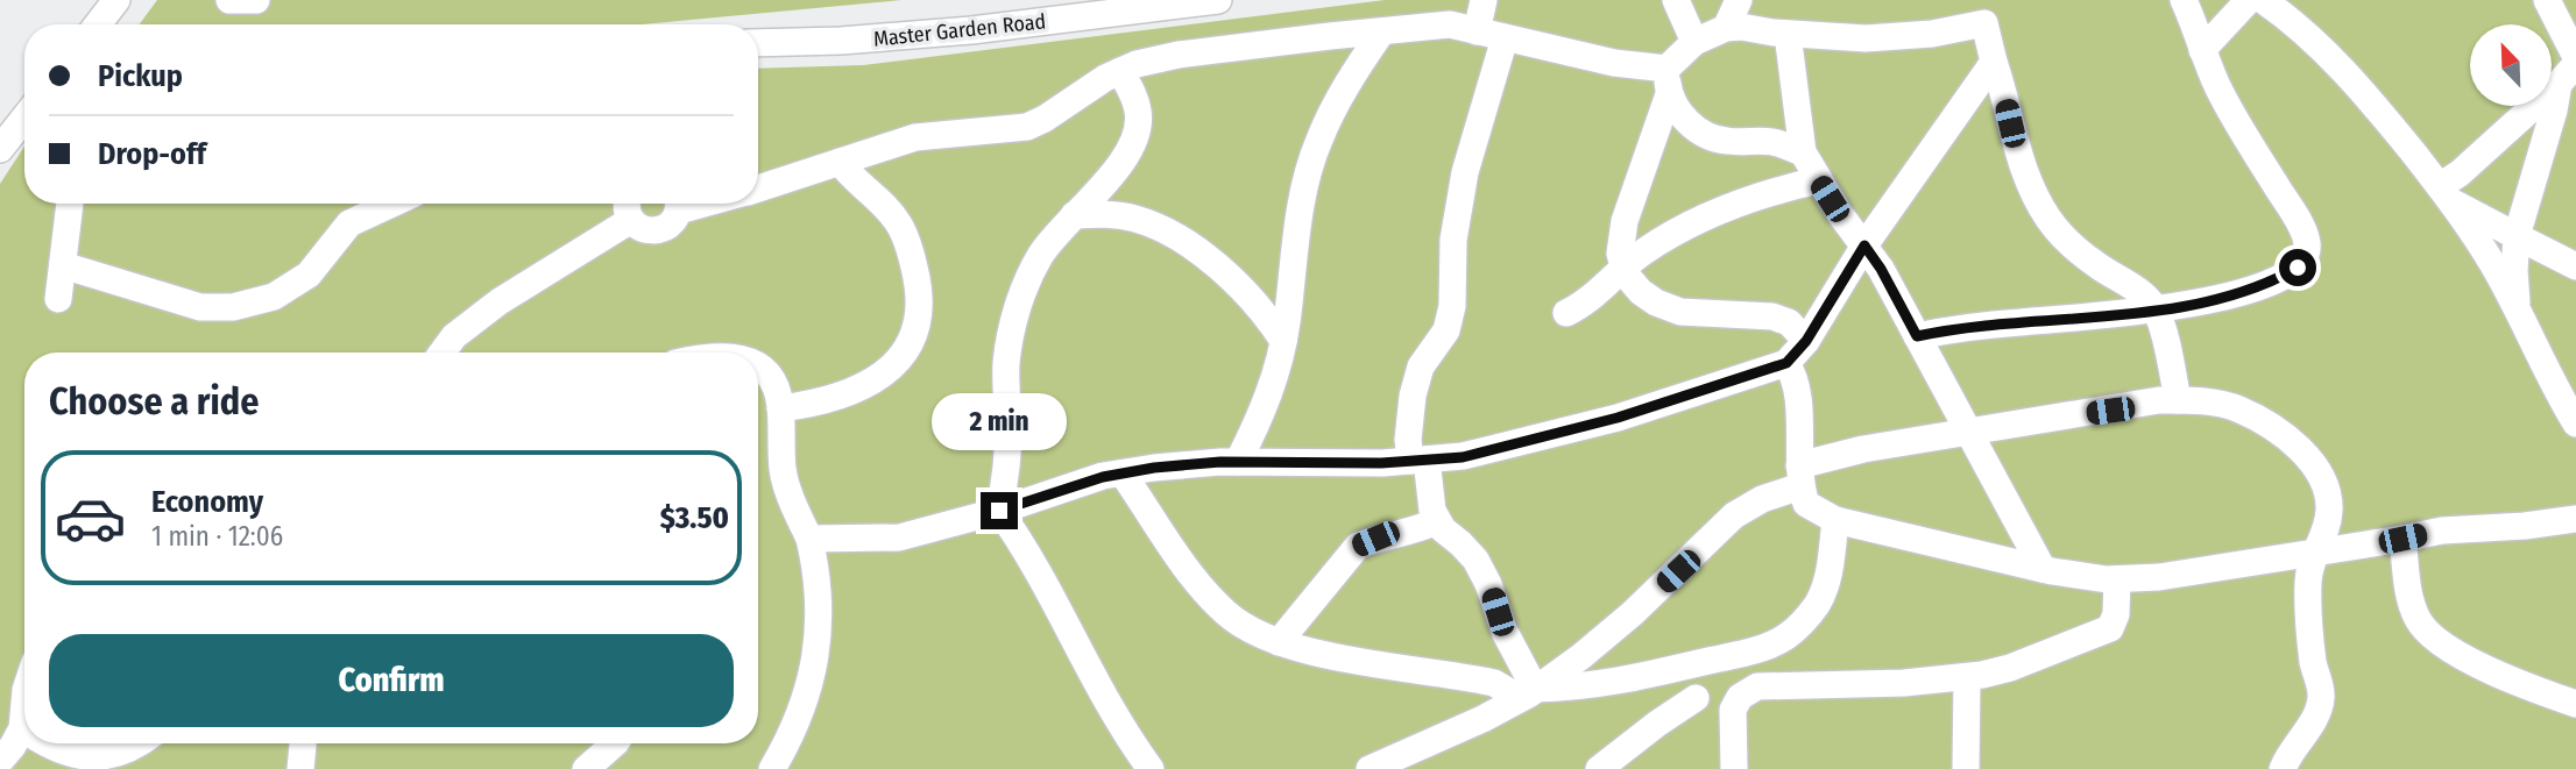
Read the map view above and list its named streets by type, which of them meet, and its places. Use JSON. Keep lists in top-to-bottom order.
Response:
{
  "streets": {
    "street": ["Master Garden Road"]
  },
  "north": "top left",
  "page": {
    "banner": ["Pickup", "Drop-off"],
    "heading": "Choose a ride",
    "bubble": "2 min",
    "list": [
      {
        "name": "Economy",
        "note": "1 min · 12:06",
        "value": "$3.50"
      }
    ],
    "buttons": "Confirm"
  }
}
